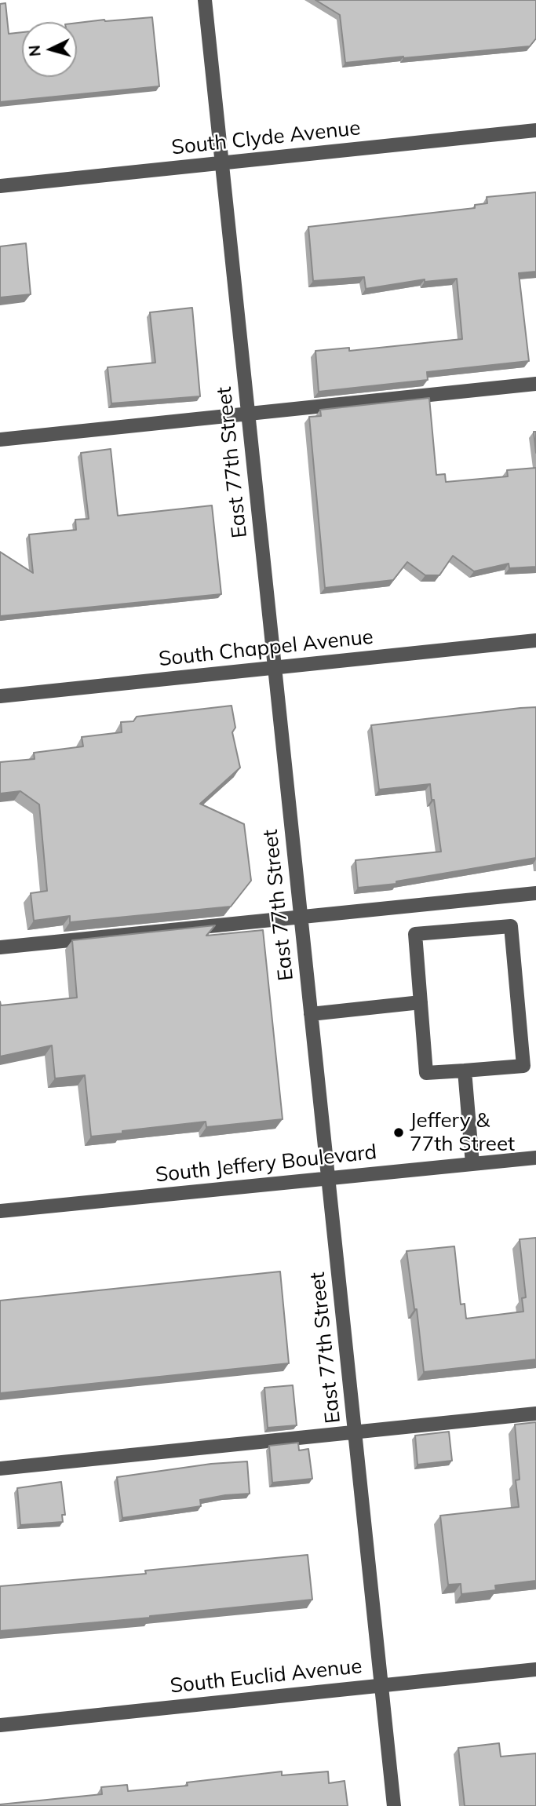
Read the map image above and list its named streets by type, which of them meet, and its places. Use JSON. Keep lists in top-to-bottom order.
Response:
{
  "streets": {
    "street": [
      "South Clyde Avenue",
      "East 77th Street",
      "South Chappel Avenue",
      "South Jeffery Boulevard",
      "South Euclid Avenue"
    ]
  },
  "crossings": [
    ["South Clyde Avenue", "East 77th Street"],
    ["East 77th Street", "South Chappel Avenue"],
    ["East 77th Street", "South Jeffery Boulevard"],
    ["East 77th Street", "South Euclid Avenue"]
  ],
  "places": ["Jeffery & 77th Street"],
  "north": "left"
}
